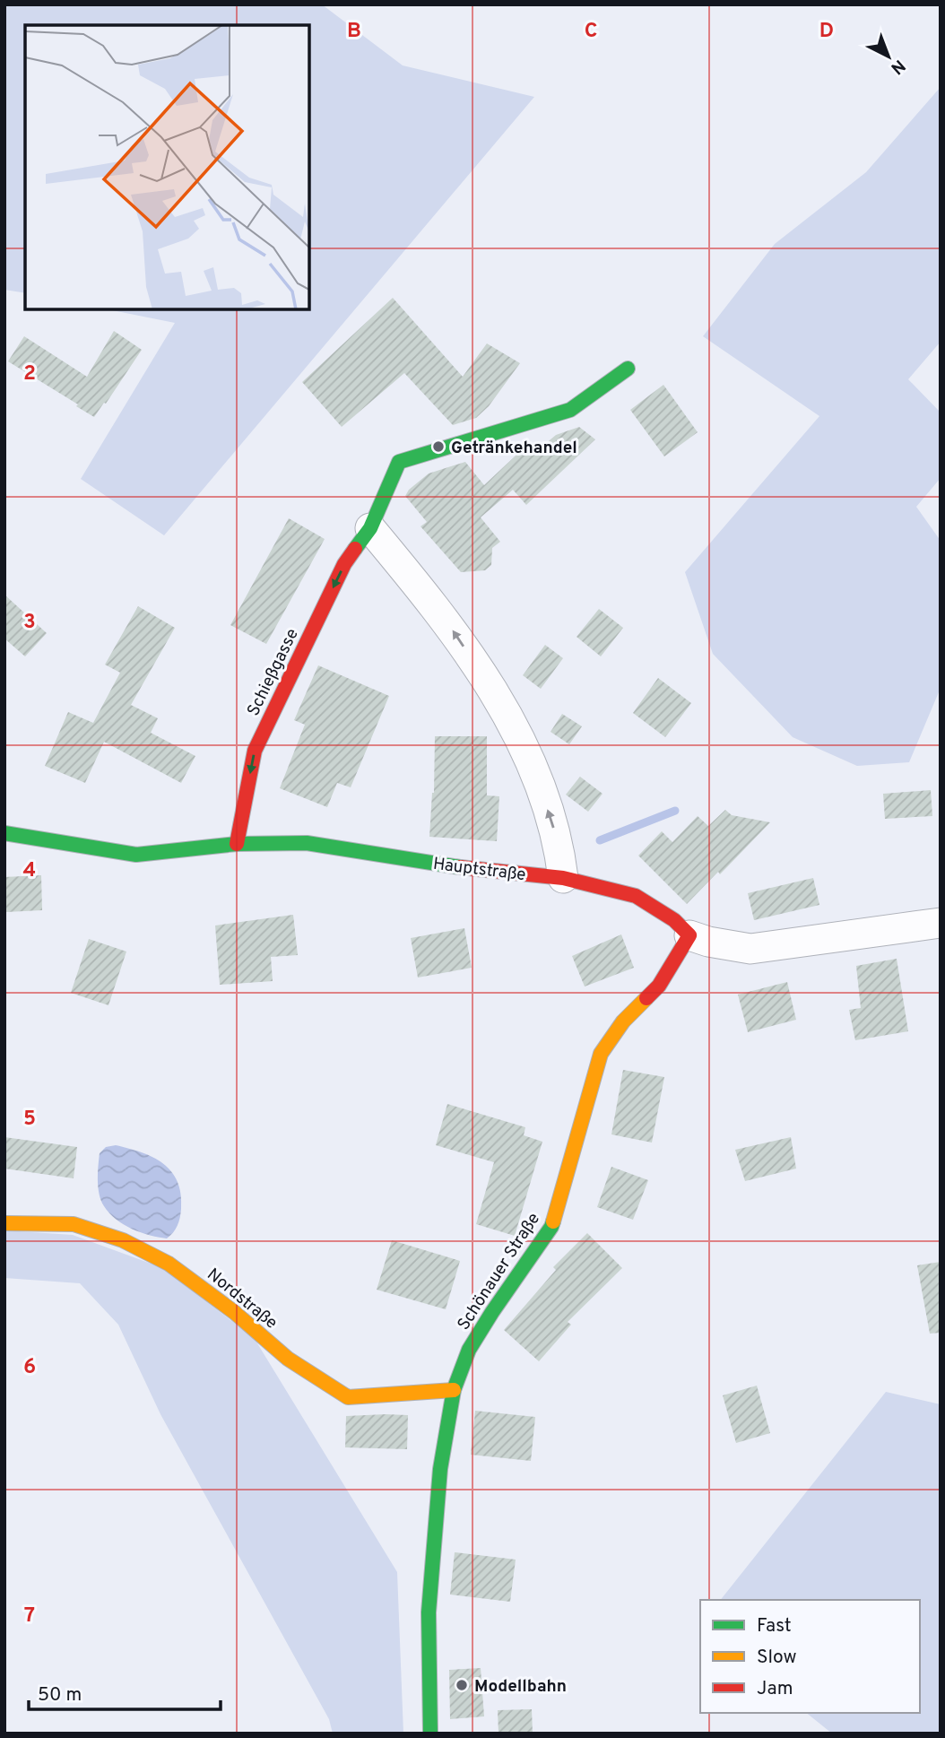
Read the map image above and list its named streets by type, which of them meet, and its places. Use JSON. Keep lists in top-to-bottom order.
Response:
{
  "streets": {
    "street": [
      "Schießgasse",
      "Hauptstraße",
      "Schönauer Straße",
      "Nordstraße"
    ]
  },
  "crossings": [
    ["Schießgasse", "Hauptstraße"],
    ["Hauptstraße", "Schönauer Straße"],
    ["Schönauer Straße", "Nordstraße"]
  ],
  "one_way": ["Schießgasse"],
  "places": ["Getränkehandel", "Modellbahn"],
  "legend": ["Fast", "Slow", "Jam"],
  "scale_bar": "50 m",
  "north": "bottom right",
  "grid": {
    "columns": ["B", "C", "D"],
    "rows": [
      "2",
      "3",
      "4",
      "5",
      "6",
      "7"
    ]
  }
}
